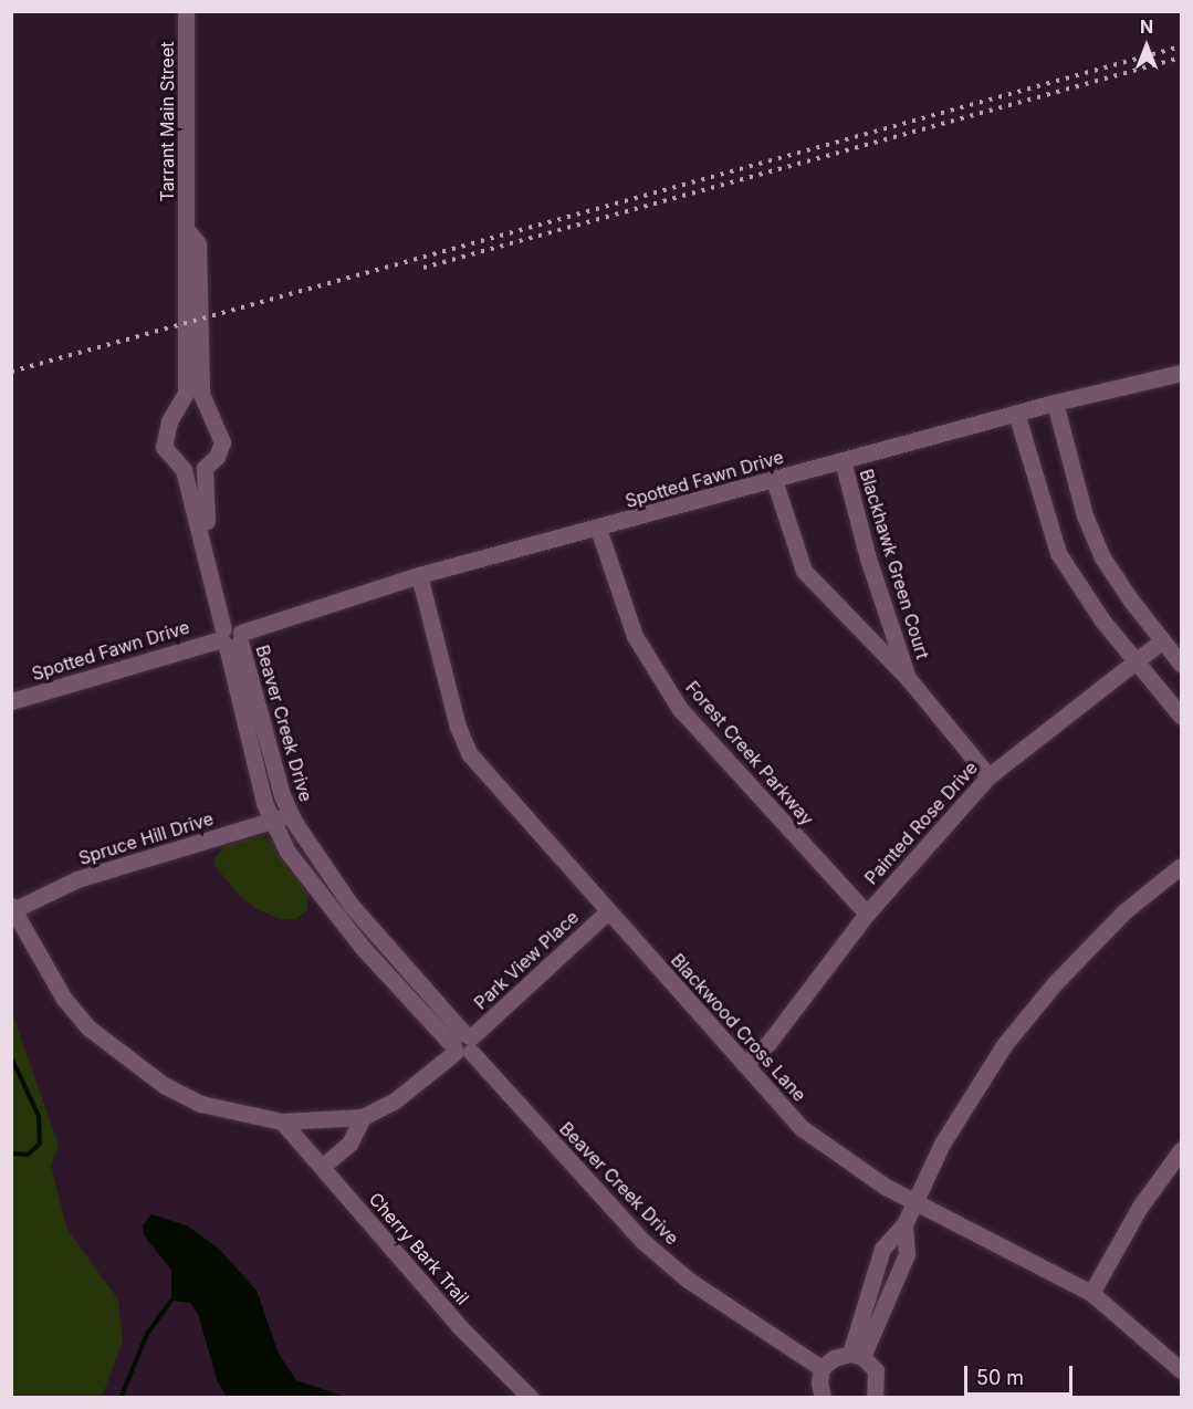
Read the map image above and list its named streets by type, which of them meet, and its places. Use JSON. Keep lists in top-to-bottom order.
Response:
{
  "streets": {
    "street": [
      "Tarrant Main Street",
      "Spotted Fawn Drive",
      "Blackhawk Green Court",
      "Beaver Creek Drive",
      "Forest Creek Parkway",
      "Painted Rose Drive",
      "Spruce Hill Drive",
      "Park View Place",
      "Blackwood Cross Lane",
      "Cherry Bark Trail"
    ]
  },
  "crossings": [
    ["Tarrant Main Street", "Beaver Creek Drive"],
    ["Spotted Fawn Drive", "Blackhawk Green Court"],
    ["Spotted Fawn Drive", "Beaver Creek Drive"],
    ["Spotted Fawn Drive", "Forest Creek Parkway"],
    ["Spotted Fawn Drive", "Blackwood Cross Lane"],
    ["Blackhawk Green Court", "Painted Rose Drive"],
    ["Beaver Creek Drive", "Spruce Hill Drive"],
    ["Beaver Creek Drive", "Park View Place"],
    ["Forest Creek Parkway", "Painted Rose Drive"],
    ["Painted Rose Drive", "Blackwood Cross Lane"],
    ["Spruce Hill Drive", "Park View Place"],
    ["Park View Place", "Blackwood Cross Lane"],
    ["Park View Place", "Cherry Bark Trail"]
  ],
  "scale_bar": "50 m",
  "north": "top"
}
